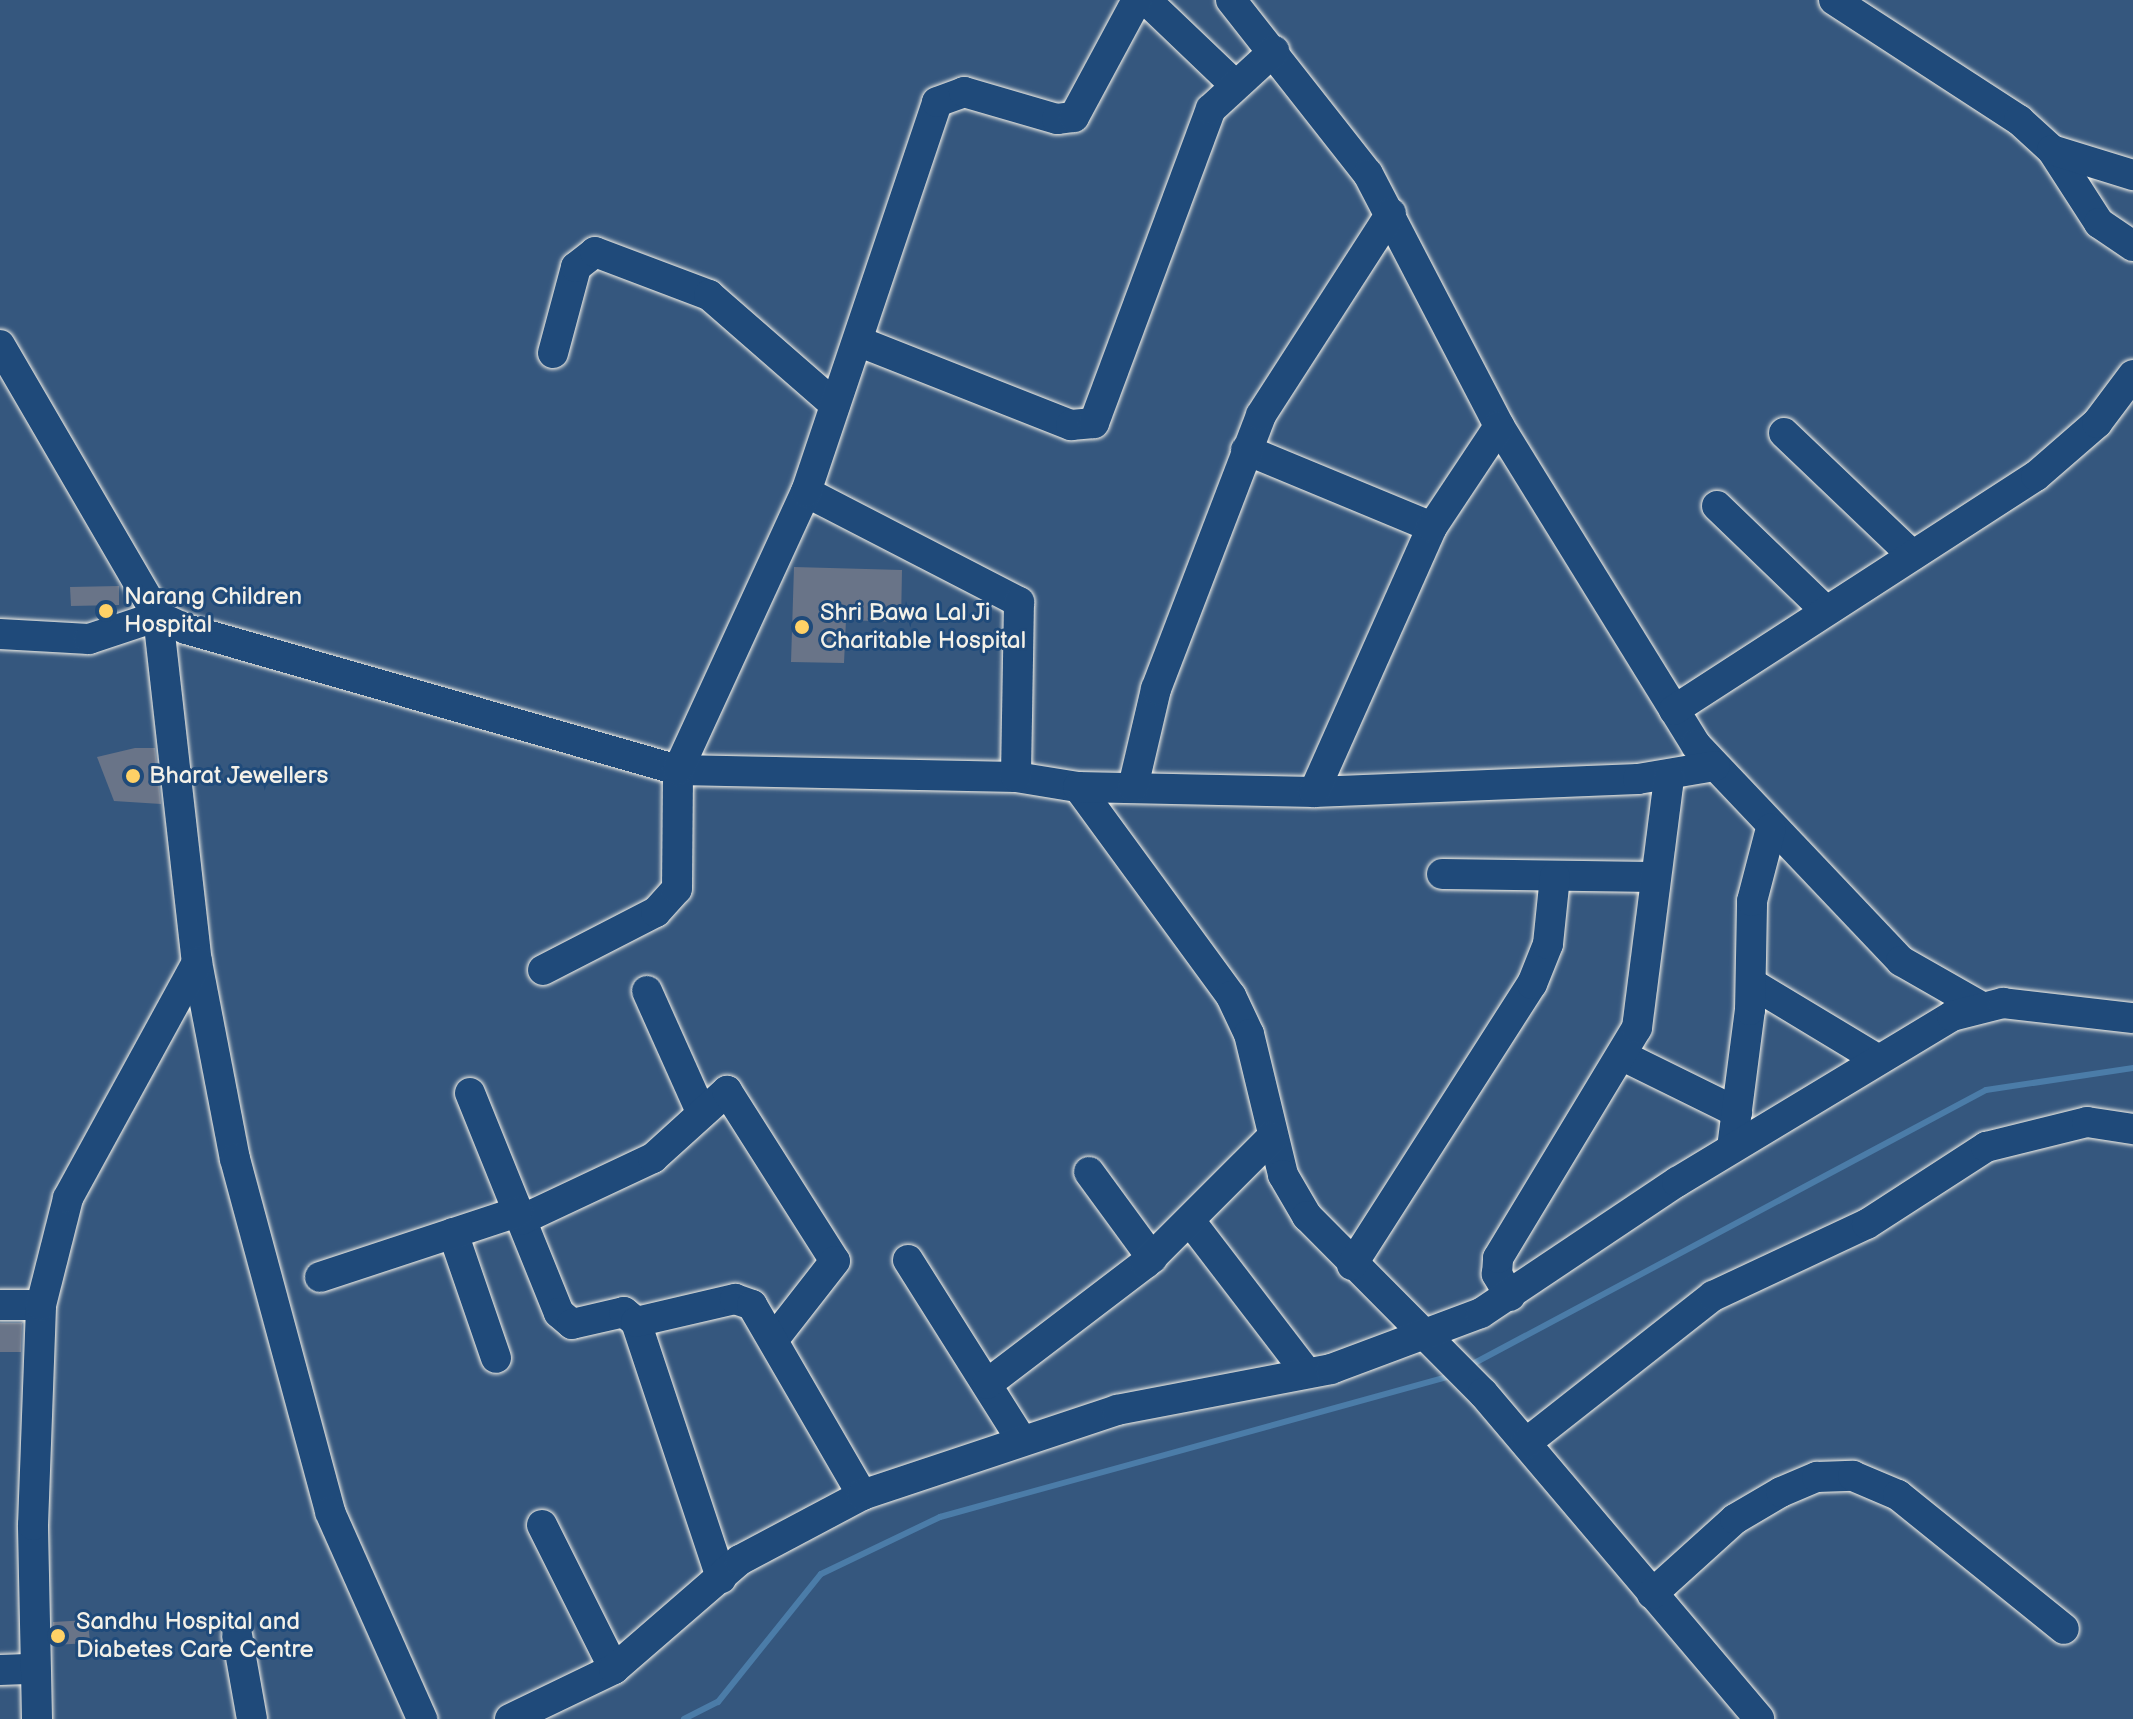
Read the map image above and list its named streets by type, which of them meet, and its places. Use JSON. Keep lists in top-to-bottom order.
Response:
{
  "places": [
    "Narang Children Hospital",
    "Shri Bawa Lal Ji Charitable Hospital",
    "Bharat Jewellers",
    "Sandhu Hospital and Diabetes Care Centre"
  ]
}
